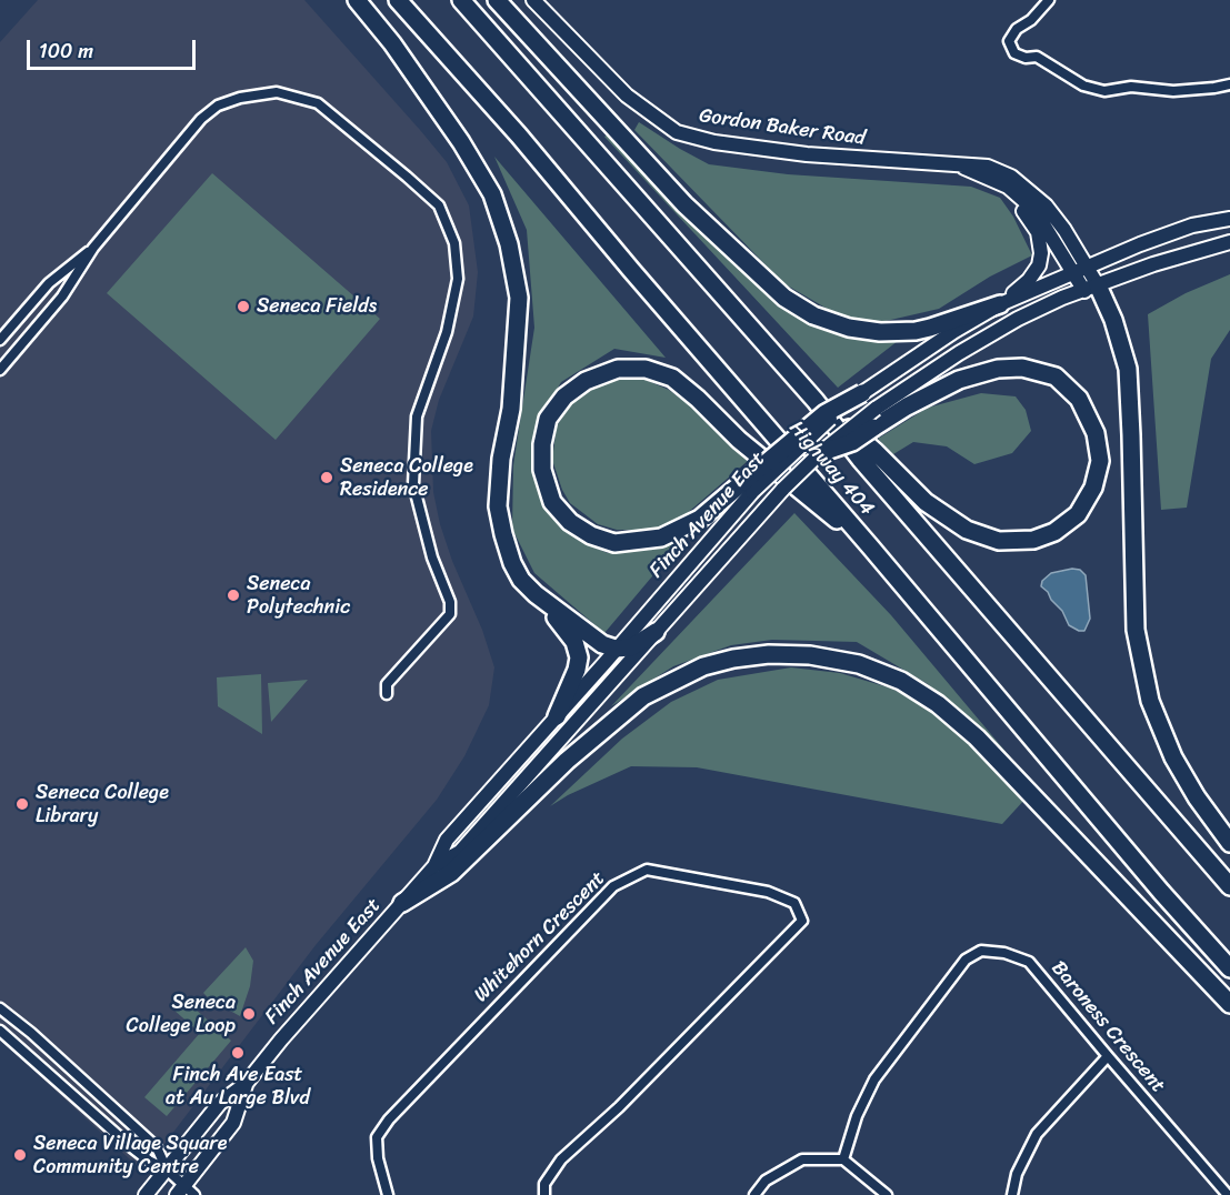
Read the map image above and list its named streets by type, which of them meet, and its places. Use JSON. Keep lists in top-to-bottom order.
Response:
{
  "streets": {
    "highway": ["Highway 404"],
    "main road": ["Gordon Baker Road", "Finch Avenue East"],
    "street": ["Whitehorn Crescent", "Baroness Crescent"]
  },
  "crossings": [
    ["Gordon Baker Road", "Finch Avenue East"]
  ],
  "places": [
    "Seneca Fields",
    "Seneca College Residence",
    "Seneca Polytechnic",
    "Seneca College Library",
    "Seneca College Loop",
    "Finch Ave East at Au Large Blvd",
    "Seneca Village Square Community Centre"
  ],
  "scale_bar": "100 m"
}
